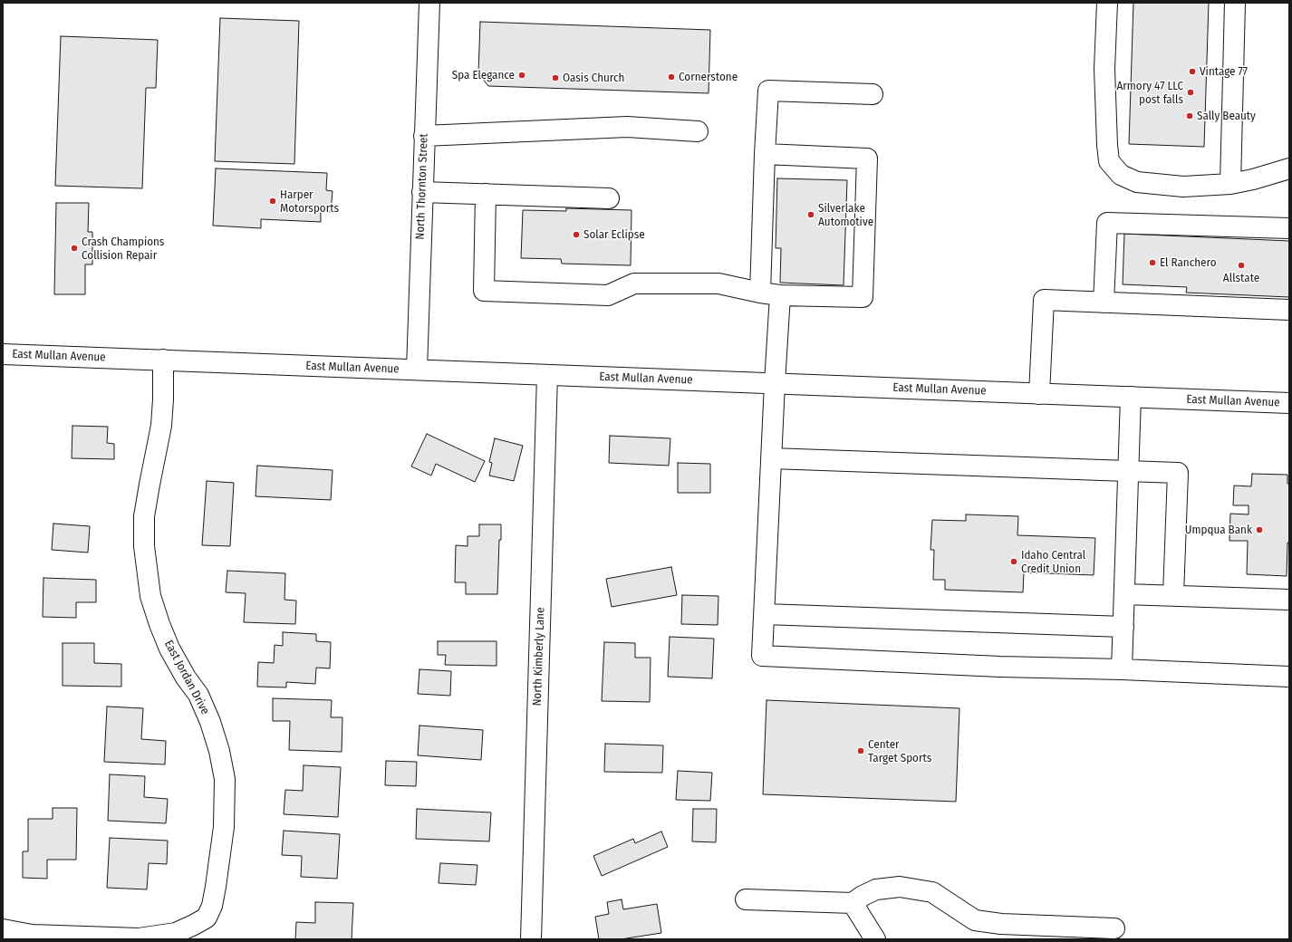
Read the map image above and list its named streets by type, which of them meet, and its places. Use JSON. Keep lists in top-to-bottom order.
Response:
{
  "streets": {
    "street": [
      "North Thornton Street",
      "East Mullan Avenue",
      "North Kimberly Lane",
      "East Jordan Drive"
    ]
  },
  "crossings": [
    ["North Thornton Street", "East Mullan Avenue"],
    ["East Mullan Avenue", "North Kimberly Lane"],
    ["East Mullan Avenue", "East Jordan Drive"]
  ],
  "places": [
    "Vintage 77",
    "Spa Elegance",
    "Cornerstone",
    "Oasis Church",
    "Armory 47 LLC post falls",
    "Sally Beauty",
    "Harper Motorsports",
    "Silverlake Automotive",
    "Solar Eclipse",
    "Crash Champions Collision Repair",
    "El Ranchero",
    "Allstate",
    "Umpqua Bank",
    "Idaho Central Credit Union",
    "Center Target Sports"
  ]
}
